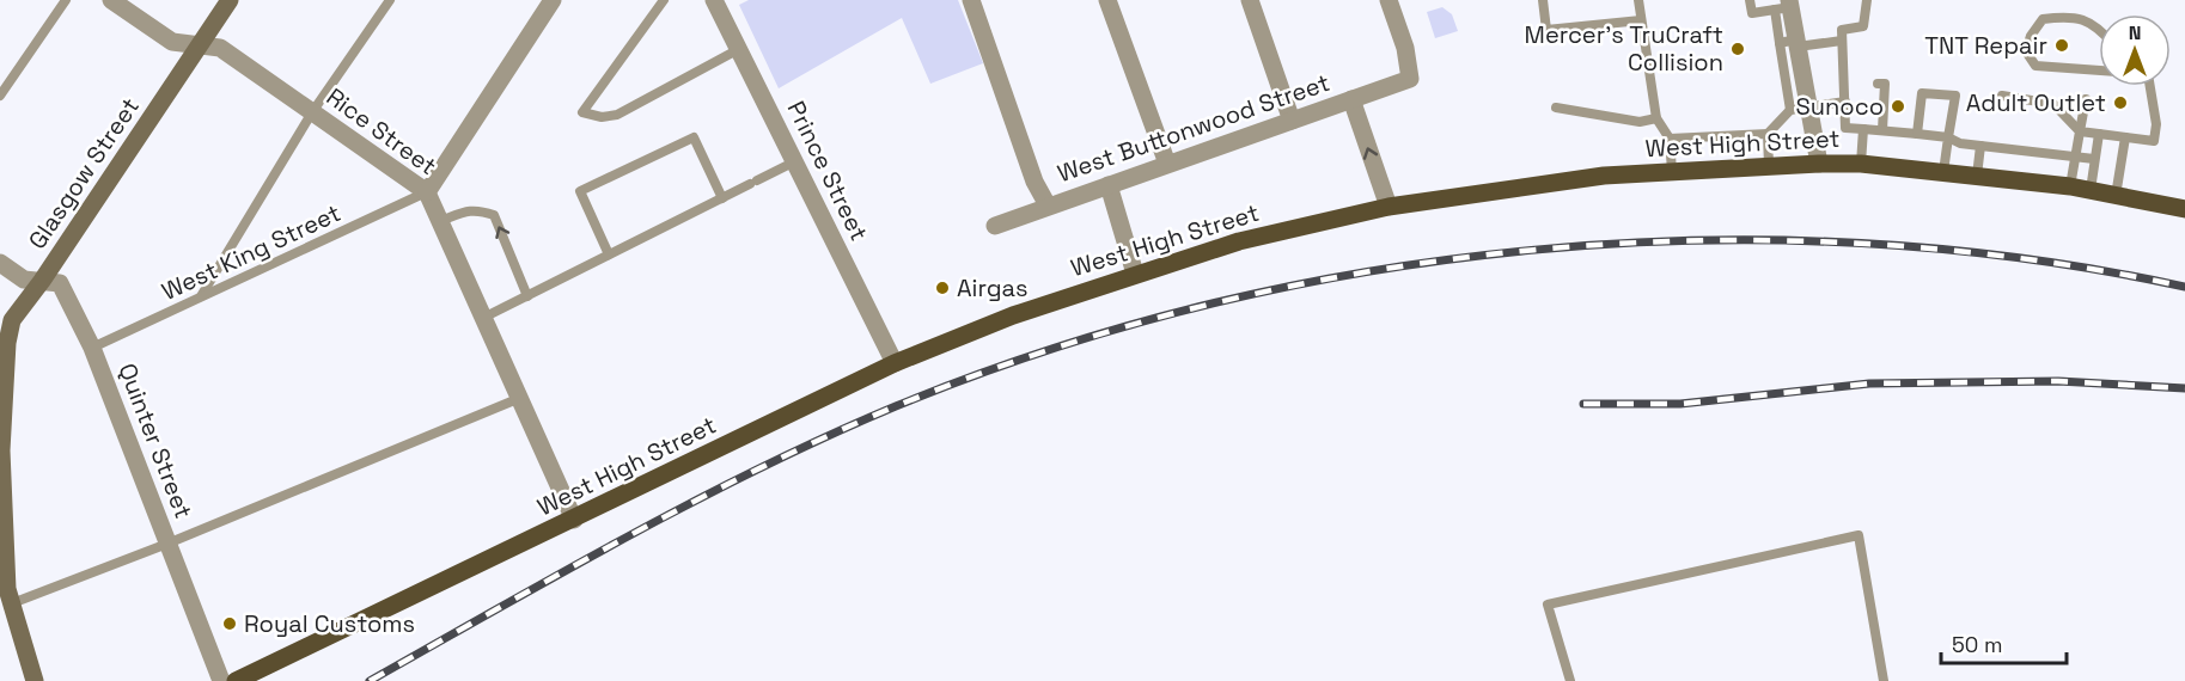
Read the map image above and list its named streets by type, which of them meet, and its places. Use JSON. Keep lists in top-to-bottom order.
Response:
{
  "streets": {
    "main road": ["West High Street"],
    "street": [
      "West Buttonwood Street",
      "Rice Street",
      "Prince Street",
      "Glasgow Street",
      "Quinter Street"
    ],
    "lane": ["West King Street"]
  },
  "crossings": [
    ["Rice Street", "West High Street"],
    ["Rice Street", "Glasgow Street"],
    ["Rice Street", "West King Street"],
    ["West High Street", "Prince Street"],
    ["Glasgow Street", "Quinter Street"],
    ["West King Street", "Quinter Street"]
  ],
  "places": [
    "TNT Repair",
    "Mercer's TruCraft Collision",
    "Adult Outlet",
    "Sunoco",
    "Airgas",
    "Royal Customs"
  ],
  "scale_bar": "50 m",
  "north": "top"
}
